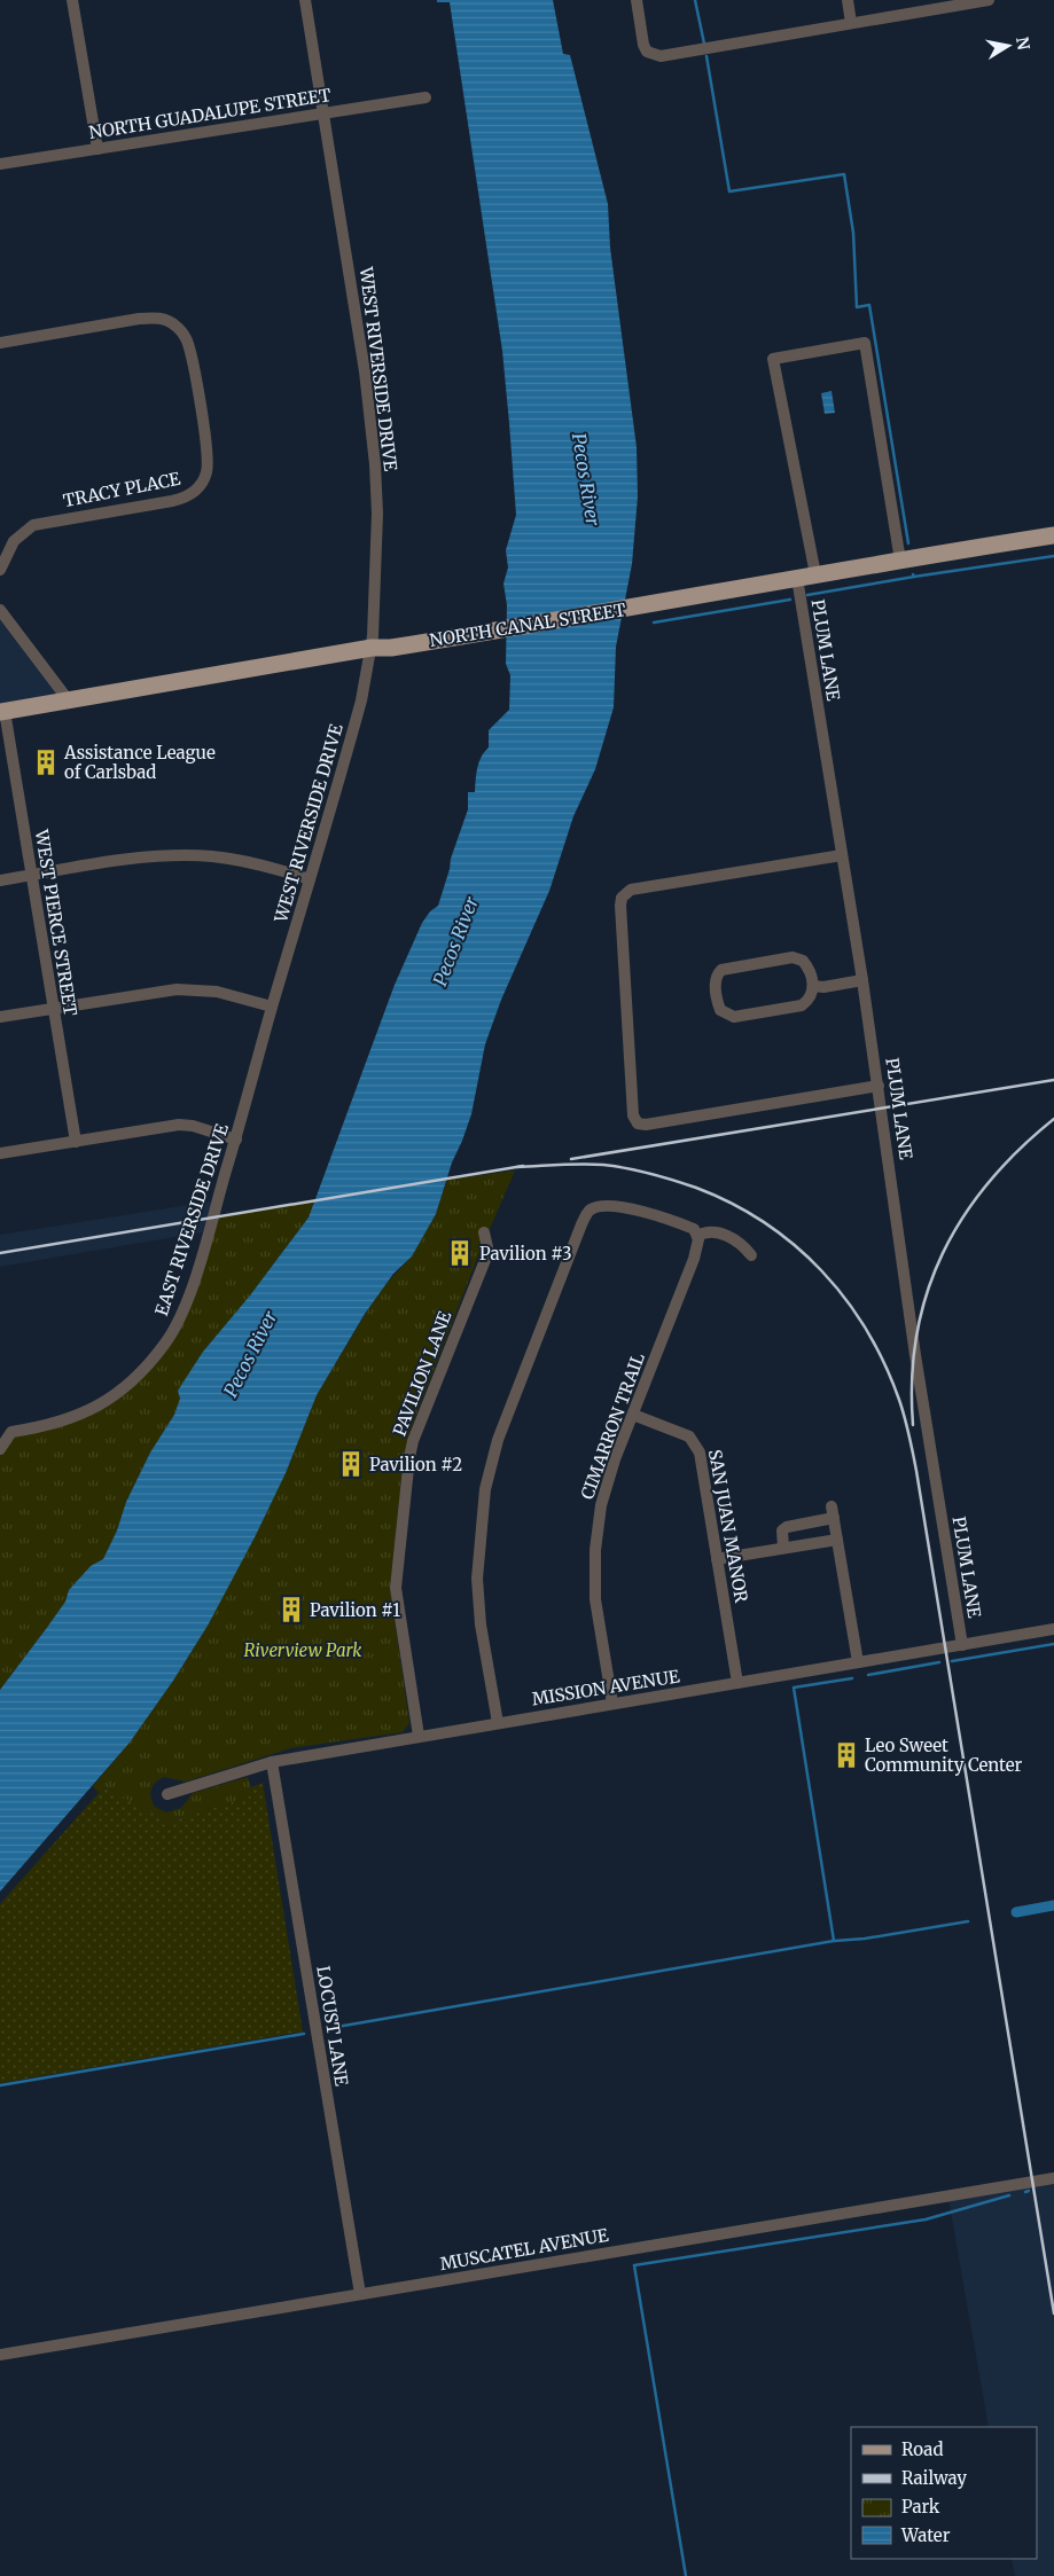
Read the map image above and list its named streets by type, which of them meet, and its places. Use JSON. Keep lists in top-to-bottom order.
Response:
{
  "streets": {
    "main road": ["NORTH CANAL STREET"],
    "street": [
      "NORTH GUADALUPE STREET",
      "WEST RIVERSIDE DRIVE",
      "TRACY PLACE",
      "PLUM LANE",
      "WEST PIERCE STREET",
      "EAST RIVERSIDE DRIVE",
      "PAVILION LANE",
      "CIMARRON TRAIL",
      "SAN JUAN MANOR",
      "MISSION AVENUE",
      "LOCUST LANE",
      "MUSCATEL AVENUE"
    ]
  },
  "crossings": [
    ["NORTH GUADALUPE STREET", "WEST RIVERSIDE DRIVE"],
    ["WEST RIVERSIDE DRIVE", "NORTH CANAL STREET"],
    ["WEST RIVERSIDE DRIVE", "EAST RIVERSIDE DRIVE"],
    ["NORTH CANAL STREET", "PLUM LANE"],
    ["NORTH CANAL STREET", "WEST PIERCE STREET"],
    ["PLUM LANE", "MISSION AVENUE"],
    ["PAVILION LANE", "MISSION AVENUE"],
    ["CIMARRON TRAIL", "SAN JUAN MANOR"],
    ["CIMARRON TRAIL", "MISSION AVENUE"],
    ["SAN JUAN MANOR", "MISSION AVENUE"],
    ["MISSION AVENUE", "LOCUST LANE"],
    ["LOCUST LANE", "MUSCATEL AVENUE"]
  ],
  "water": ["Pecos River"],
  "parks": ["Riverview Park"],
  "places": {
    "building": [
      "Assistance League of Carlsbad",
      "Pavilion #3",
      "Pavilion #2",
      "Pavilion #1",
      "Leo Sweet Community Center"
    ]
  },
  "legend": [
    "Road",
    "Railway",
    "Park",
    "Water"
  ],
  "north": "right"
}
